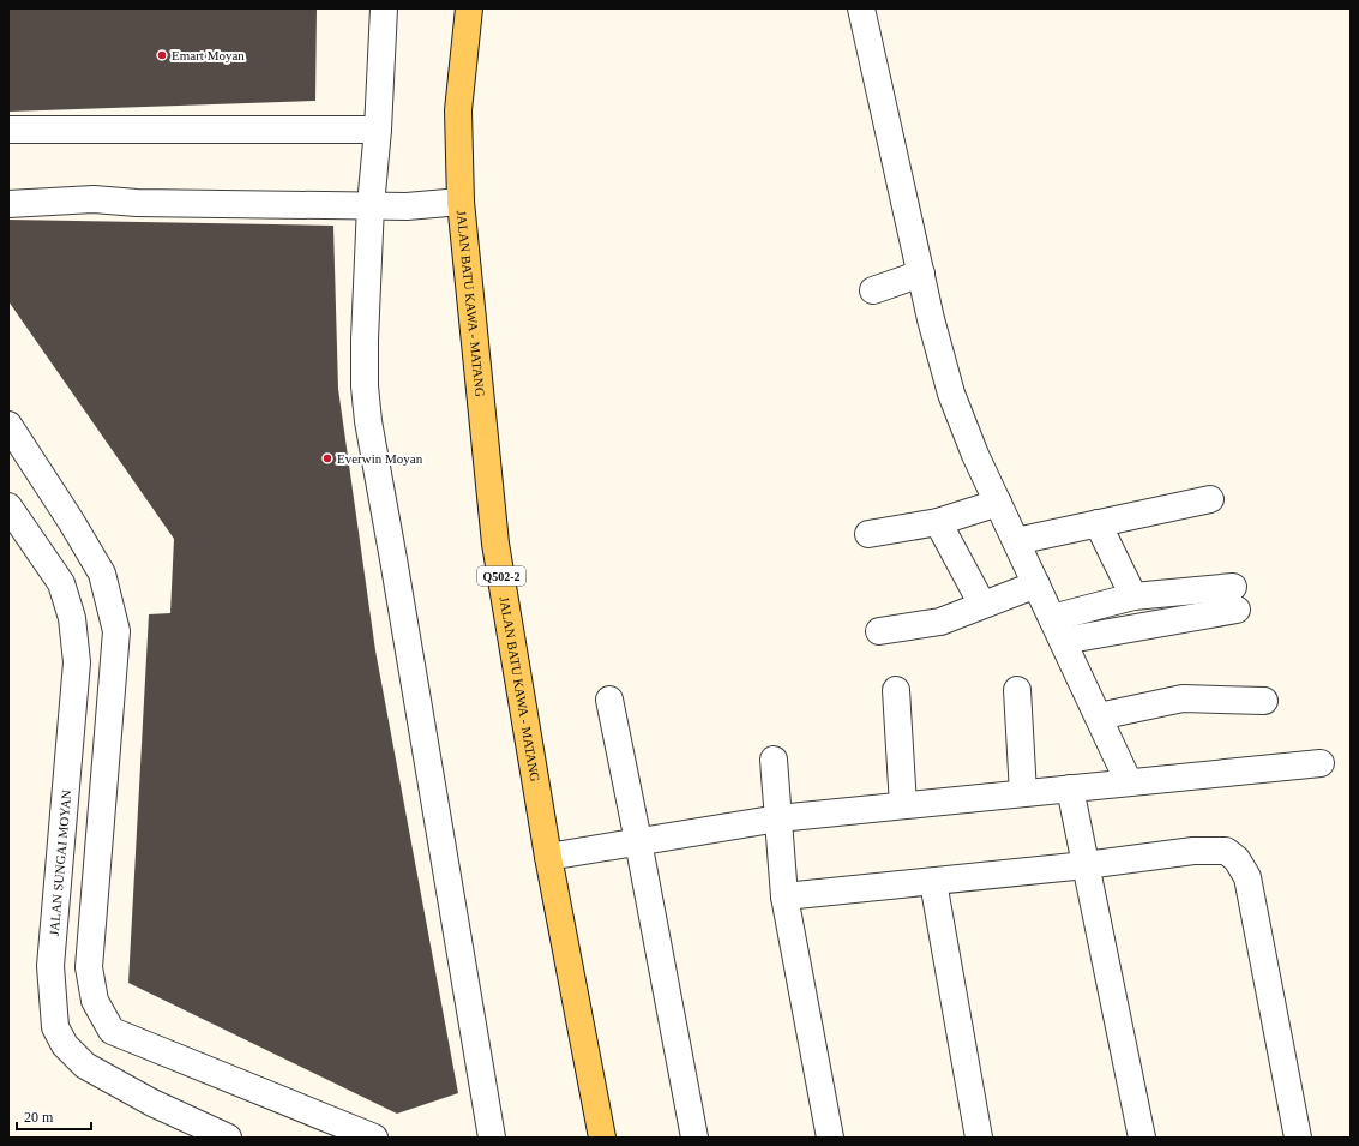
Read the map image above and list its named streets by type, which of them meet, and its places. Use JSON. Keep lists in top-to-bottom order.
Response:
{
  "streets": {
    "main road": ["JALAN BATU KAWA - MATANG", "Q502-2"],
    "street": ["JALAN SUNGAI MOYAN"]
  },
  "places": ["Emart Moyan", "Everwin Moyan"],
  "scale_bar": "20 m"
}
